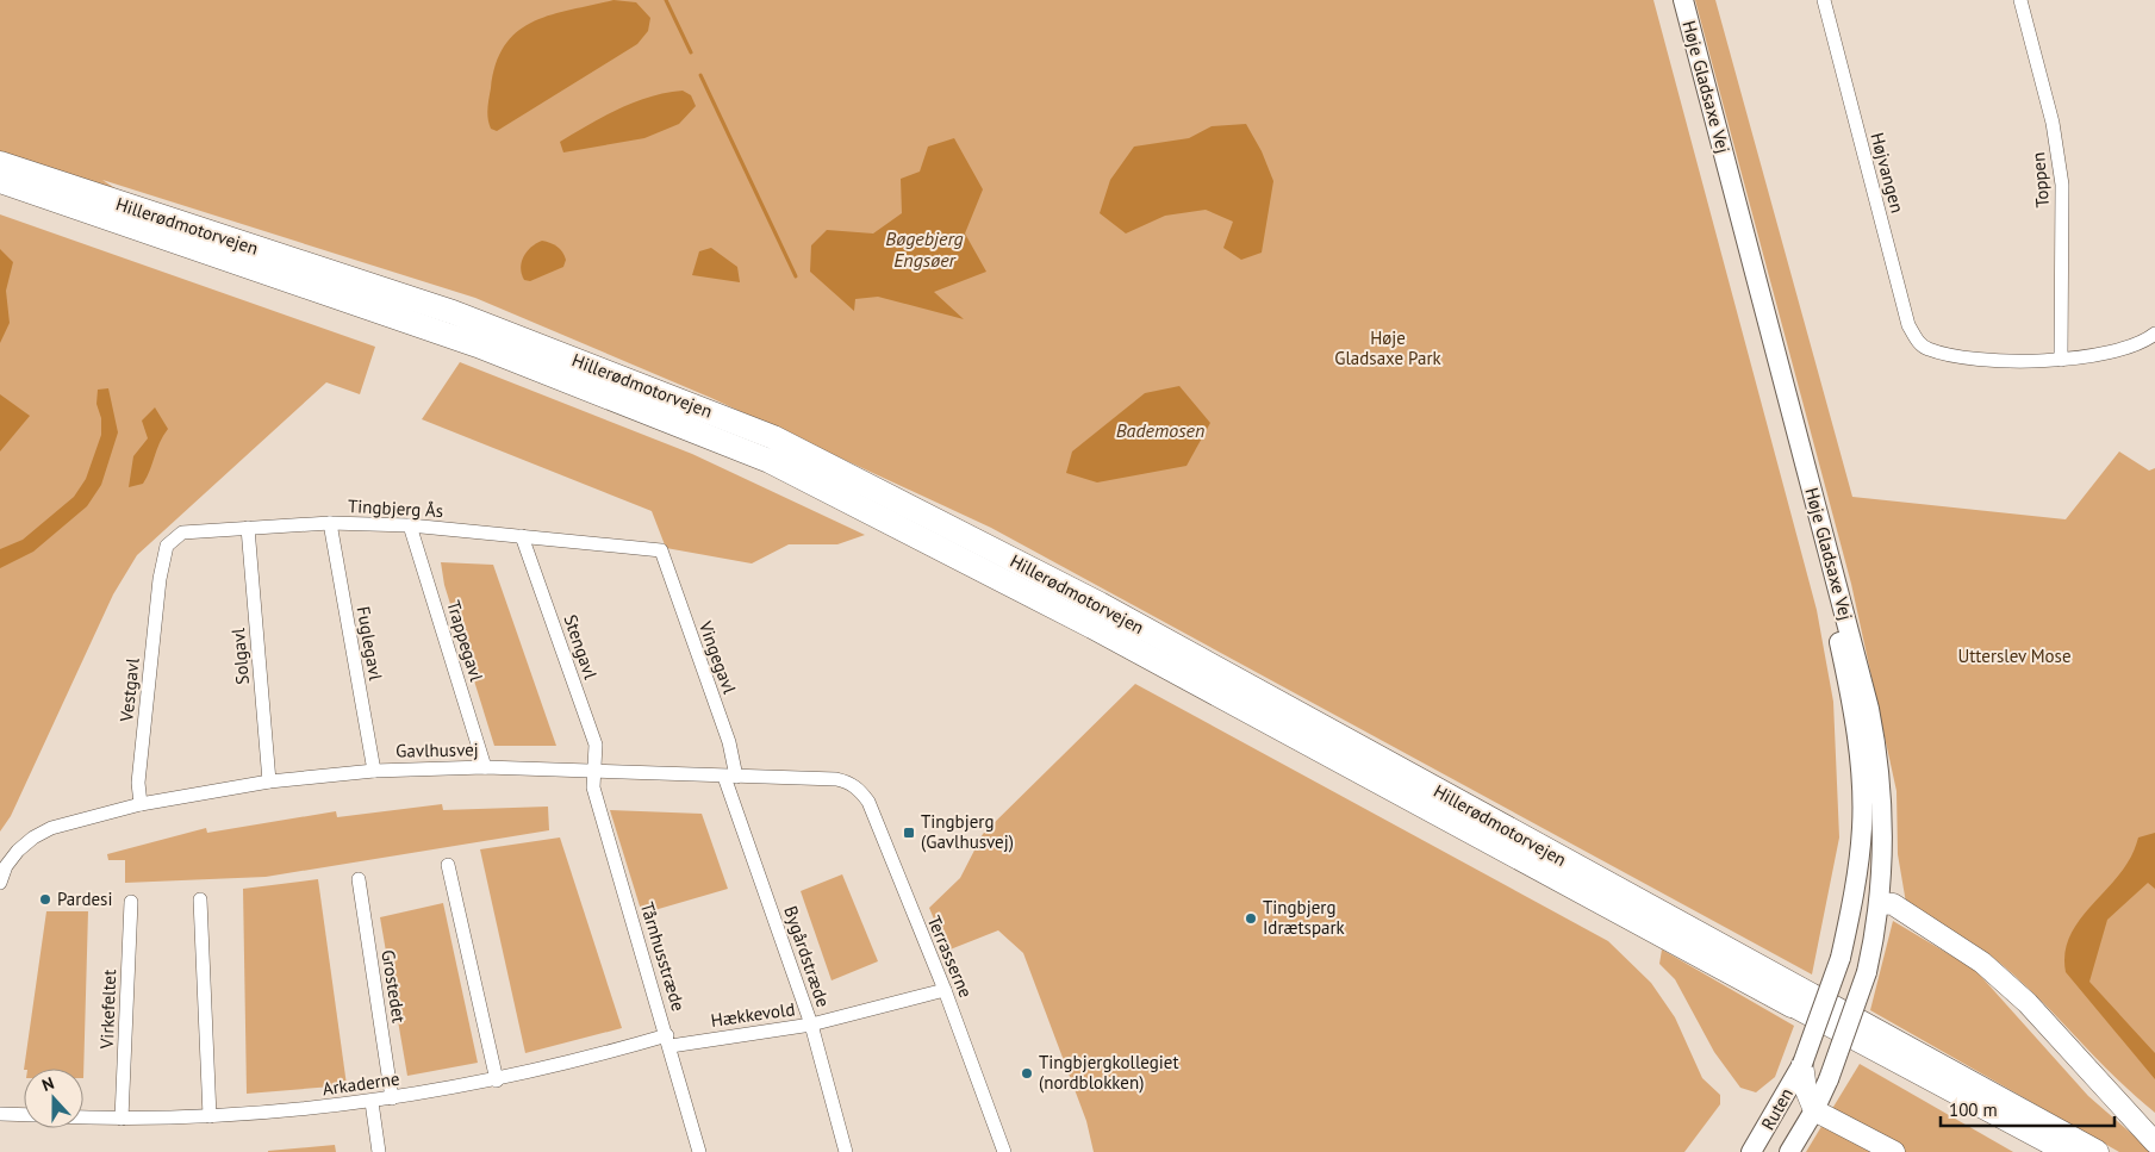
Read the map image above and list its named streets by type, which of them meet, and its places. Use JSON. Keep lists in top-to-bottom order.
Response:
{
  "streets": {
    "highway": ["Hillerødmotorvejen"],
    "street": [
      "Høje Gladsaxe Vej",
      "Højvangen",
      "Toppen",
      "Tingbjerg Ås",
      "Trappegavl",
      "Fuglegavl",
      "Stengavl",
      "Solgavl",
      "Vingegavl",
      "Vestgavl",
      "Gavlhusvej",
      "Tårnhusstræde",
      "Bygårdstræde",
      "Terrasserne",
      "Grostedet",
      "Virkefeltet",
      "Hækkevold",
      "Arkaderne",
      "Ruten"
    ]
  },
  "crossings": [
    ["Høje Gladsaxe Vej", "Ruten"],
    ["Højvangen", "Toppen"],
    ["Tingbjerg Ås", "Trappegavl"],
    ["Tingbjerg Ås", "Fuglegavl"],
    ["Tingbjerg Ås", "Stengavl"],
    ["Tingbjerg Ås", "Solgavl"],
    ["Tingbjerg Ås", "Vingegavl"],
    ["Tingbjerg Ås", "Vestgavl"],
    ["Trappegavl", "Gavlhusvej"],
    ["Fuglegavl", "Gavlhusvej"],
    ["Stengavl", "Gavlhusvej"],
    ["Stengavl", "Tårnhusstræde"],
    ["Solgavl", "Gavlhusvej"],
    ["Vingegavl", "Gavlhusvej"],
    ["Vingegavl", "Bygårdstræde"],
    ["Vestgavl", "Gavlhusvej"],
    ["Gavlhusvej", "Tårnhusstræde"],
    ["Gavlhusvej", "Bygårdstræde"],
    ["Gavlhusvej", "Terrasserne"],
    ["Tårnhusstræde", "Hækkevold"],
    ["Tårnhusstræde", "Arkaderne"],
    ["Bygårdstræde", "Hækkevold"],
    ["Terrasserne", "Hækkevold"],
    ["Grostedet", "Arkaderne"],
    ["Virkefeltet", "Arkaderne"],
    ["Hækkevold", "Arkaderne"]
  ],
  "water": ["Bøgebjerg Engsøer", "Bademosen"],
  "parks": ["Høje Gladsaxe Park", "Utterslev Mose"],
  "places": {
    "transit": ["Tingbjerg (Gavlhusvej)"],
    "other": ["Pardesi", "Tingbjerg Idrætspark", "Tingbjergkollegiet (nordblokken)"]
  },
  "scale_bar": "100 m",
  "north": "top"
}
